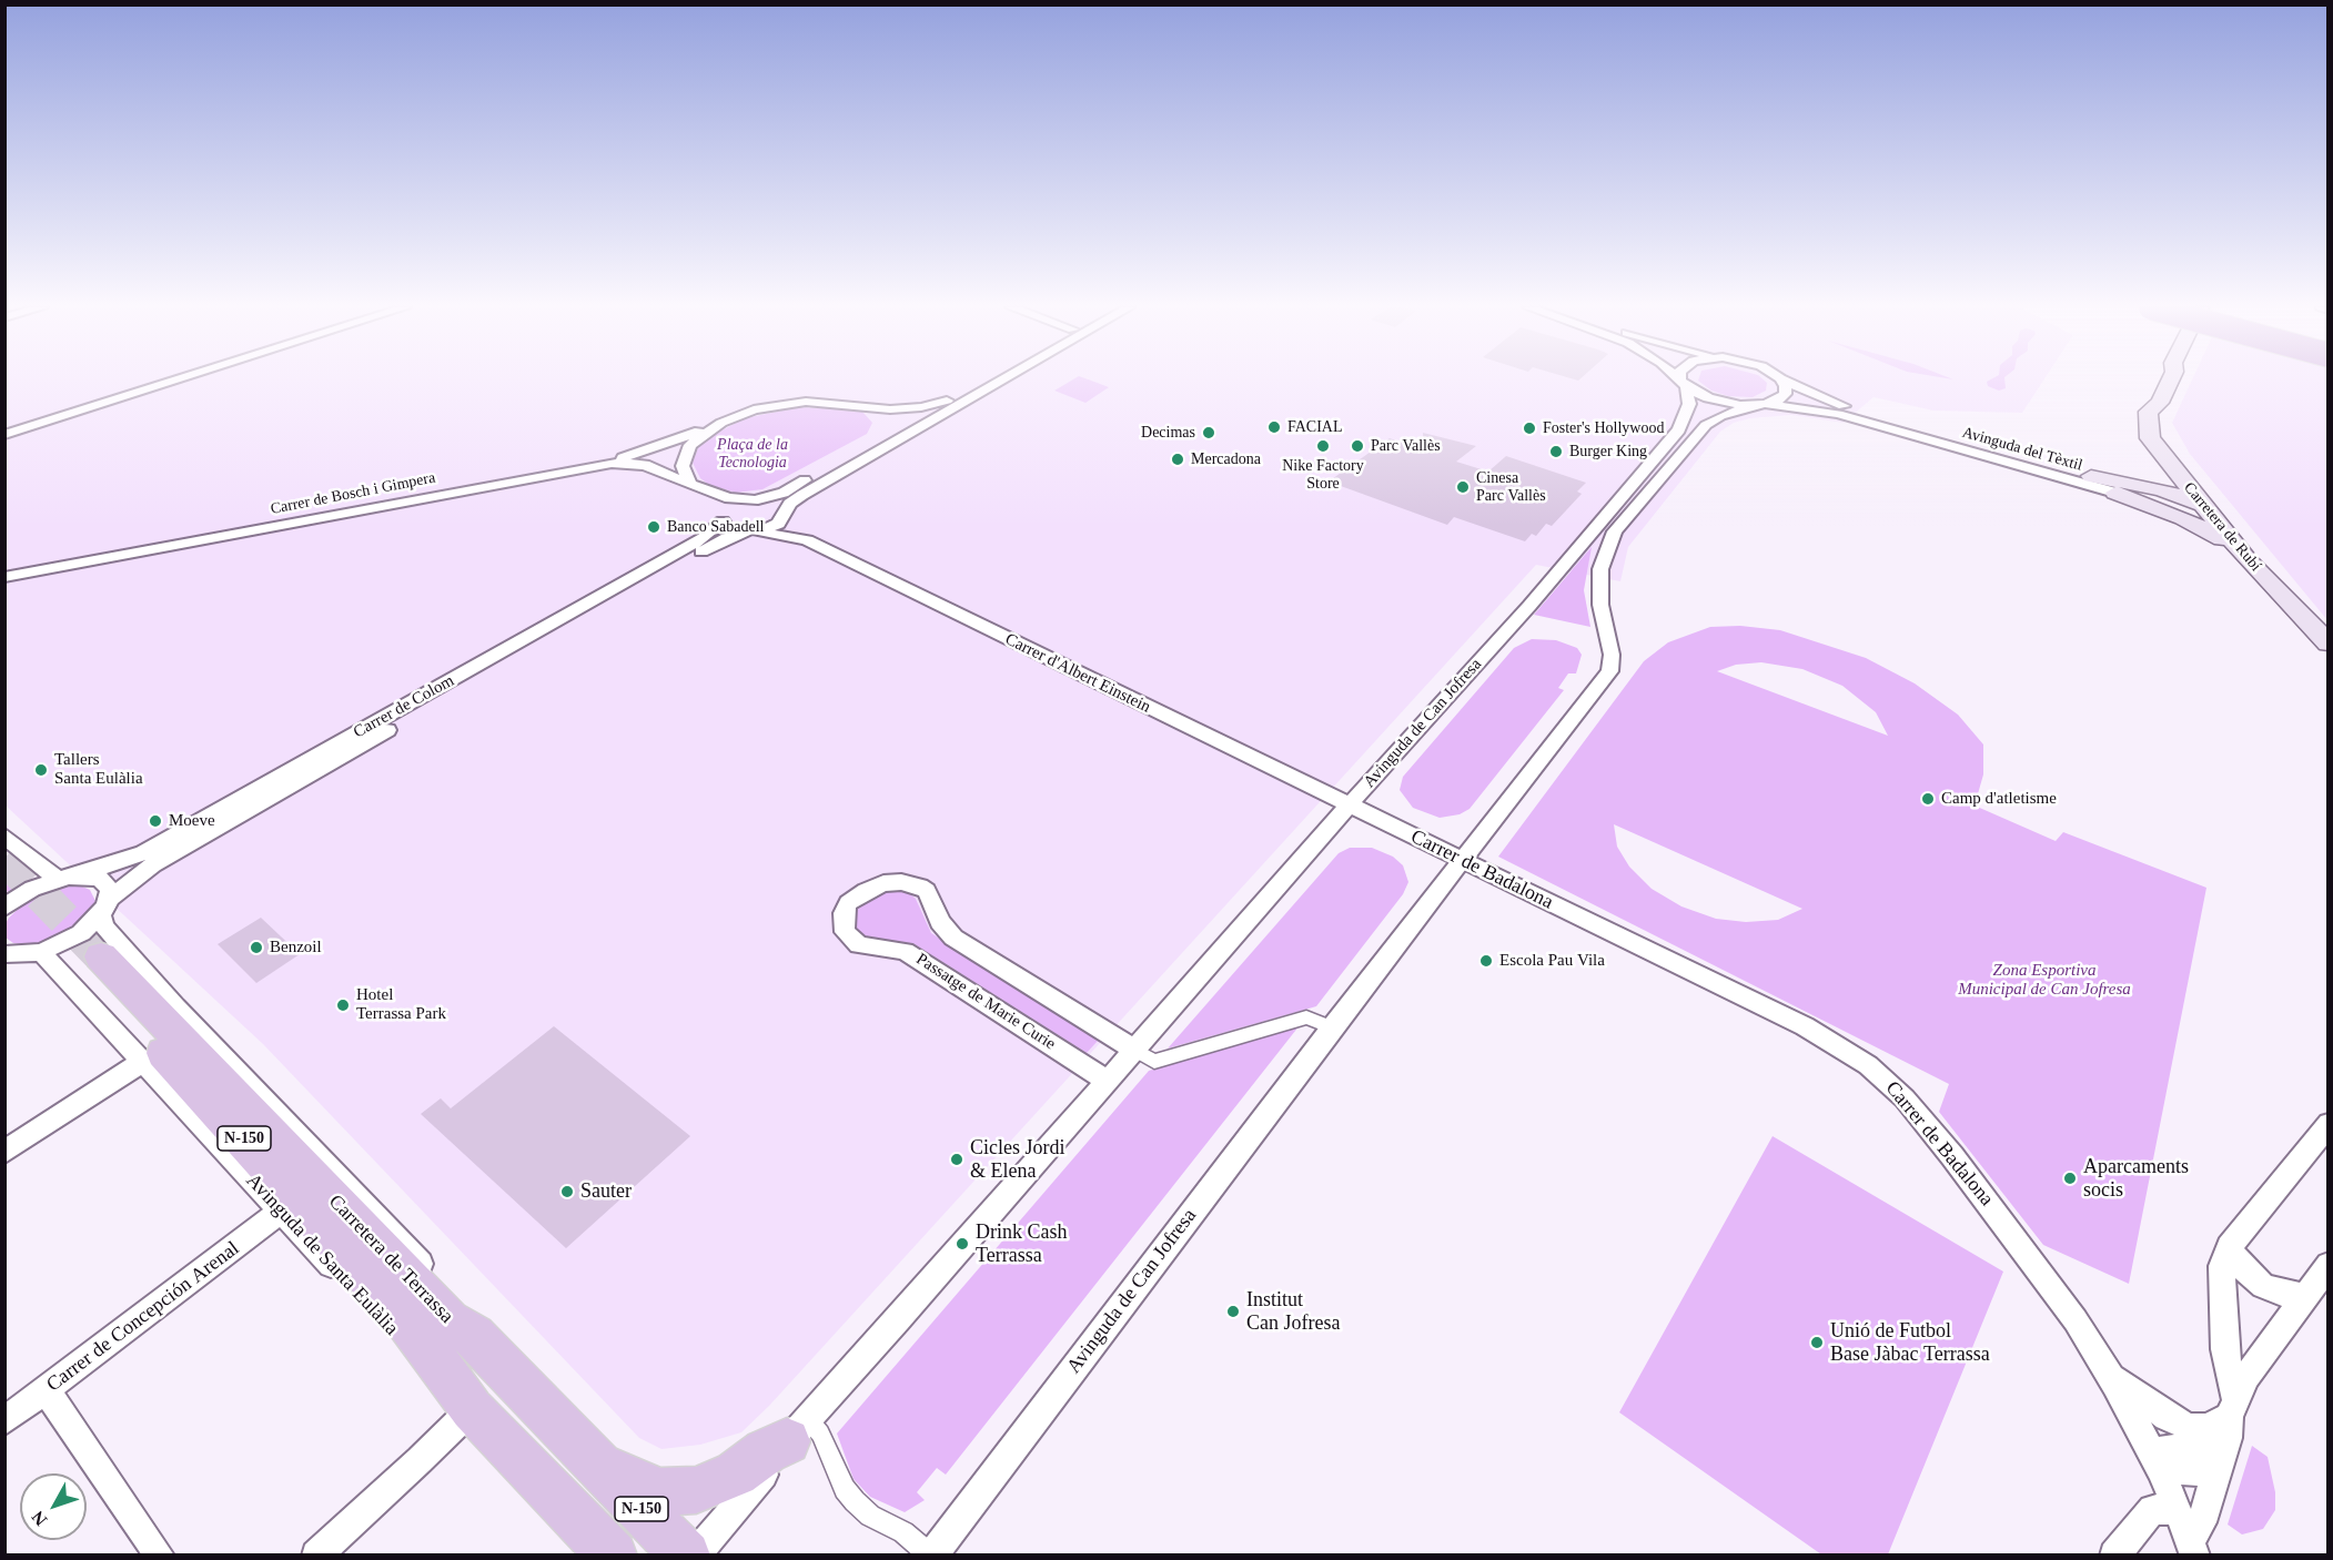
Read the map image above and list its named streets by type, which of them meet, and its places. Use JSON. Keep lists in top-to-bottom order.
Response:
{
  "streets": {
    "main road": ["Carretera de Rubí", "N-150", "Carretera de Terrassa"],
    "street": [
      "Avinguda del Tèxtil",
      "Carrer de Bosch i Gimpera",
      "Carrer d'Albert Einstein",
      "Carrer de Colom",
      "Avinguda de Can Jofresa",
      "Carrer de Badalona",
      "Passatge de Marie Curie",
      "Avinguda de Santa Eulàlia",
      "Carrer de Concepción Arenal"
    ]
  },
  "crossings": [
    ["Avinguda del Tèxtil", "Avinguda de Can Jofresa"],
    ["Carrer de Bosch i Gimpera", "Carrer d'Albert Einstein"],
    ["Carrer de Bosch i Gimpera", "Carrer de Colom"],
    ["Carrer d'Albert Einstein", "Carrer de Colom"],
    ["Carrer d'Albert Einstein", "Avinguda de Can Jofresa"],
    ["Carrer d'Albert Einstein", "Carrer de Badalona"],
    ["Carrer de Colom", "Avinguda de Santa Eulàlia"],
    ["Avinguda de Can Jofresa", "Carrer de Badalona"],
    ["Avinguda de Can Jofresa", "Passatge de Marie Curie"],
    ["Avinguda de Santa Eulàlia", "Carretera de Terrassa"],
    ["Avinguda de Santa Eulàlia", "Carrer de Concepción Arenal"]
  ],
  "parks": ["Plaça de la Tecnologia", "Zona Esportiva Municipal de Can Jofresa"],
  "places": [
    "FACIAL",
    "Foster's Hollywood",
    "Decimas",
    "Nike Factory Store",
    "Parc Vallès",
    "Burger King",
    "Mercadona",
    "Cinesa Parc Vallès",
    "Banco Sabadell",
    "Tallers Santa Eulàlia",
    "Camp d'atletisme",
    "Moeve",
    "Benzoil",
    "Escola Pau Vila",
    "Hotel Terrassa Park",
    "Cicles Jordi & Elena",
    "Aparcaments socis",
    "Sauter",
    "Drink Cash Terrassa",
    "Institut Can Jofresa",
    "Unió de Futbol Base Jàbac Terrassa"
  ],
  "north": "bottom left"
}
